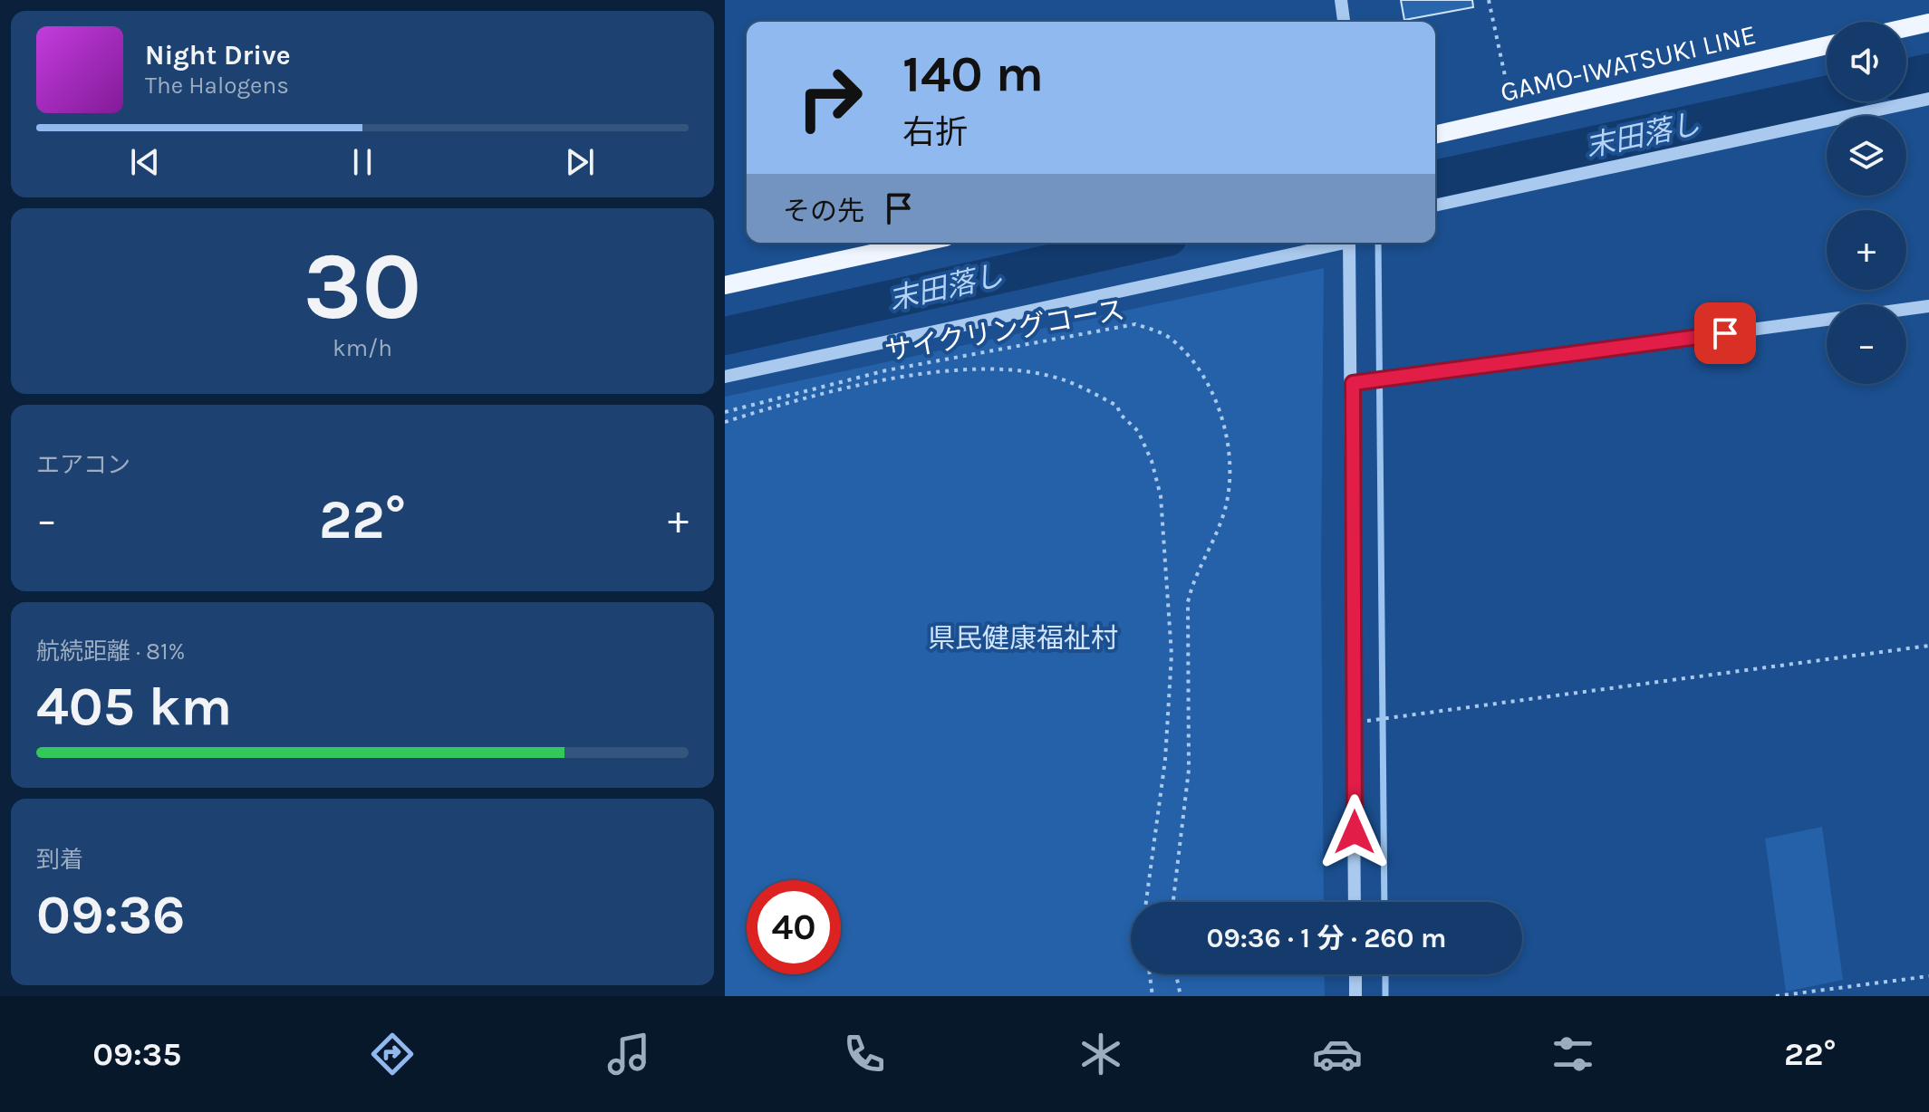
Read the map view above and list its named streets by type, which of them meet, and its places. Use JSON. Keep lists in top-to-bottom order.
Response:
{
  "streets": {
    "main road": ["GAMO-IWATSUKI LINE"],
    "path": ["サイクリングコース"]
  },
  "water": ["末田落し"],
  "parks": ["県民健康福祉村"],
  "page": {
    "map_buttons": ["+", "−"],
    "turn": ["140 m", "右折"],
    "song": ["Night Drive", "The Halogens"],
    "then": "その先",
    "tile": [
      ["30", "km/h"],
      "エアコン",
      ["航続距離 · 81%", "405 km"],
      ["到着", "09:36"]
    ],
    "heat": ["−", "22°", "+"],
    "limit": "40",
    "trip": "09:36 · 1 分 · 260 m",
    "tabs": ["09:35", "22°"]
  }
}
